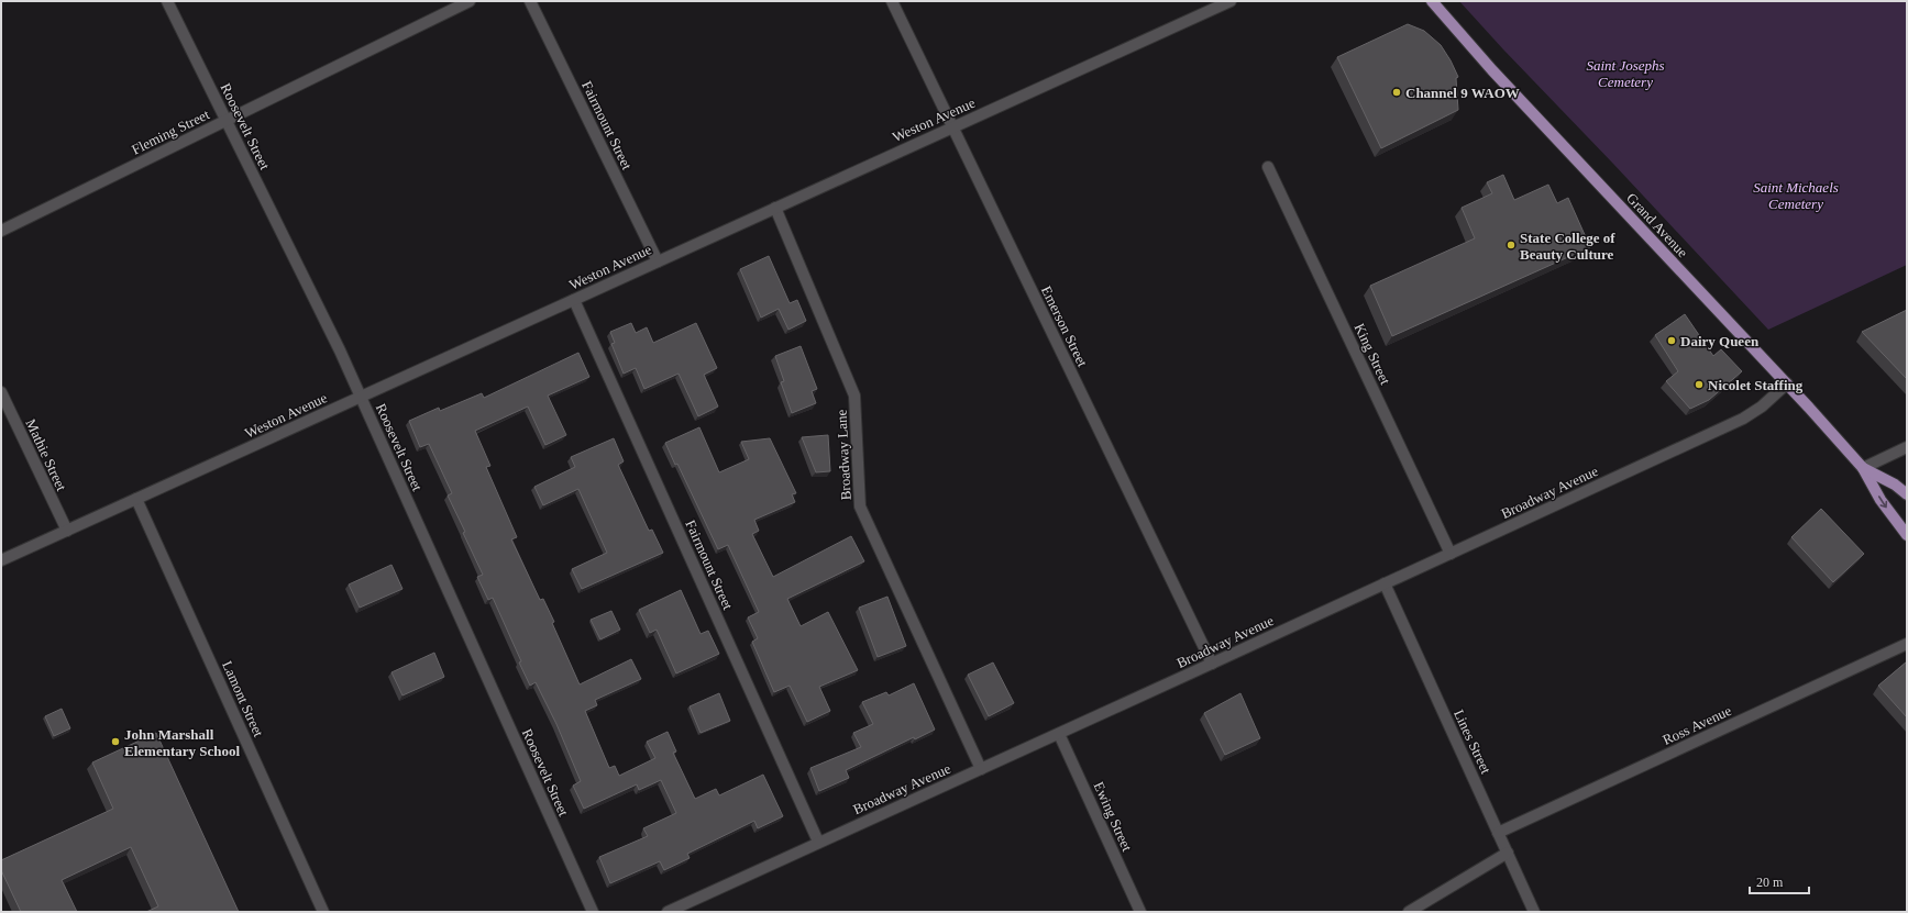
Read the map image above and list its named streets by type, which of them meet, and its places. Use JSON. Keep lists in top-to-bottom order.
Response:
{
  "streets": {
    "main road": ["Grand Avenue"],
    "street": [
      "Weston Avenue",
      "Fairmount Street",
      "Roosevelt Street",
      "Fleming Street",
      "Emerson Street",
      "King Street",
      "Mathie Street",
      "Broadway Lane",
      "Broadway Avenue",
      "Lamont Street",
      "Ross Avenue",
      "Lines Street",
      "Ewing Street"
    ]
  },
  "crossings": [
    ["Weston Avenue", "Fairmount Street"],
    ["Weston Avenue", "Roosevelt Street"],
    ["Weston Avenue", "Emerson Street"],
    ["Weston Avenue", "Mathie Street"],
    ["Weston Avenue", "Broadway Lane"],
    ["Weston Avenue", "Lamont Street"],
    ["Fairmount Street", "Broadway Avenue"],
    ["Roosevelt Street", "Fleming Street"],
    ["Grand Avenue", "Broadway Avenue"],
    ["Emerson Street", "Broadway Avenue"],
    ["King Street", "Broadway Avenue"],
    ["Broadway Lane", "Broadway Avenue"],
    ["Broadway Avenue", "Lines Street"],
    ["Broadway Avenue", "Ewing Street"],
    ["Ross Avenue", "Lines Street"]
  ],
  "parks": ["Saint Josephs Cemetery", "Saint Michaels Cemetery"],
  "places": [
    "Channel 9 WAOW",
    "State College of Beauty Culture",
    "Dairy Queen",
    "Nicolet Staffing",
    "John Marshall Elementary School"
  ],
  "scale_bar": "20 m"
}
